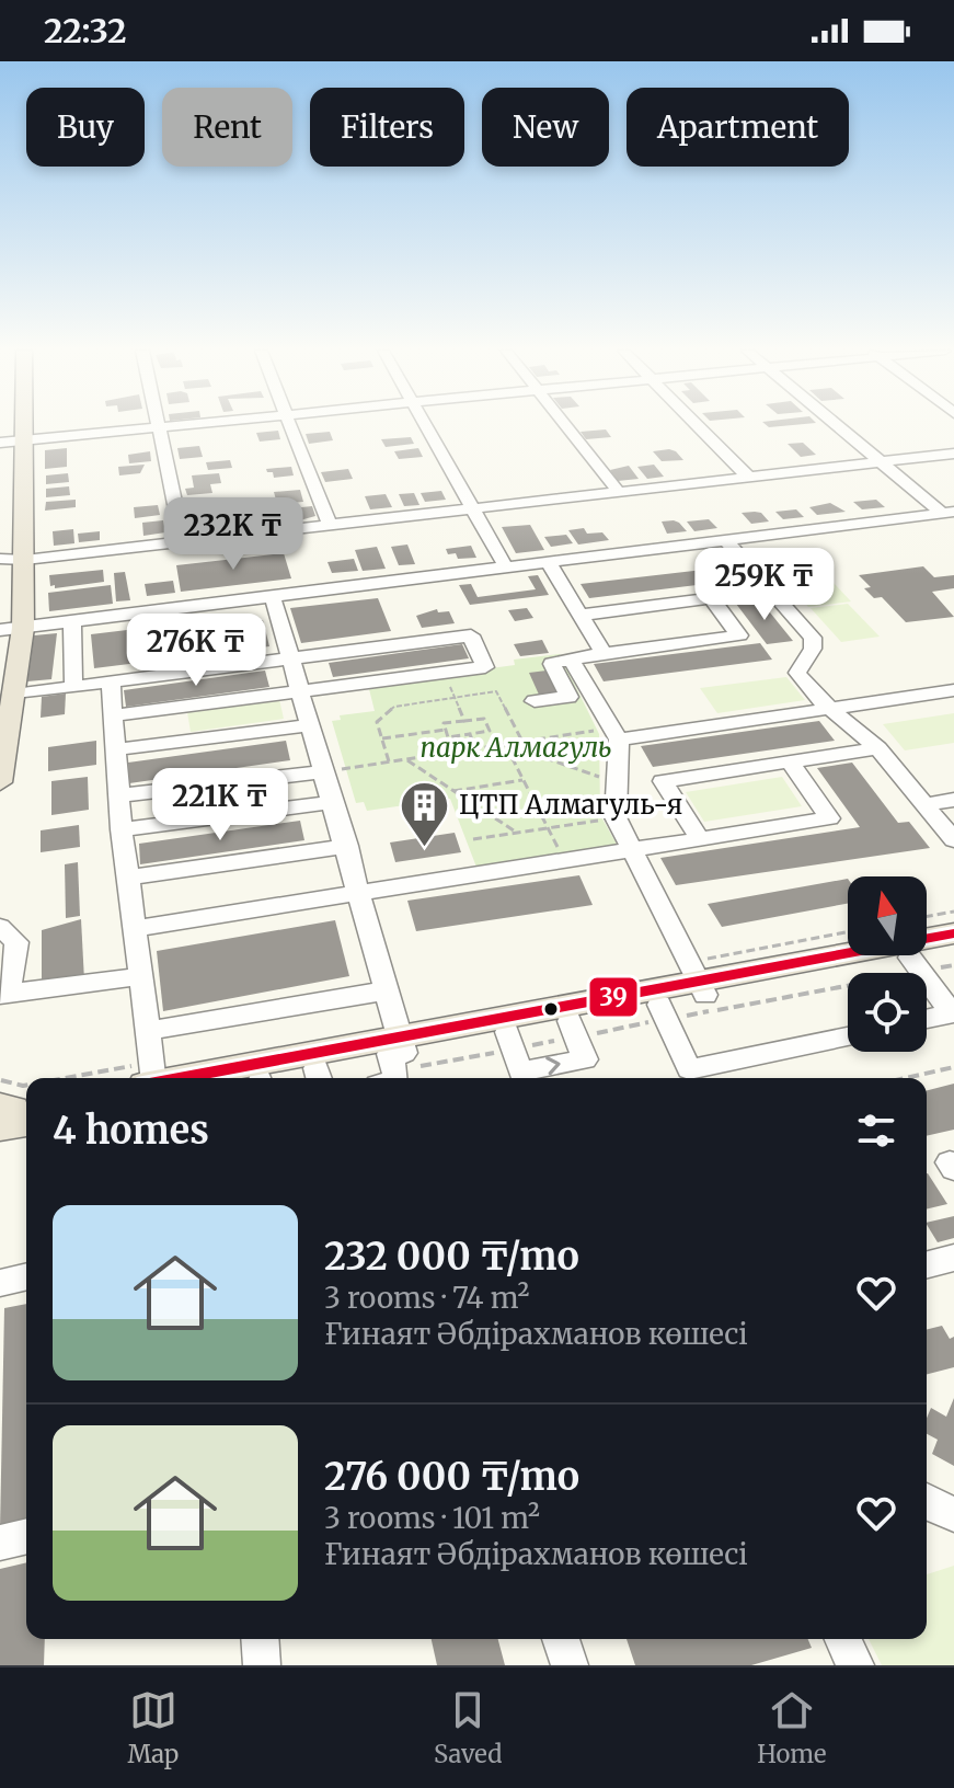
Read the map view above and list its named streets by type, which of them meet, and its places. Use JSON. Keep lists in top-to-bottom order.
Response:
{
  "parks": ["парк Алмагуль"],
  "places": {
    "building": ["ЦТП Алмагуль-я"]
  },
  "lines": ["transit line 39"],
  "north": "top",
  "page": {
    "status": "22:32",
    "chip": [
      "Buy",
      "Rent",
      "Filters",
      "New",
      "Apartment"
    ],
    "price": [
      "232K ₸",
      "259K ₸",
      "276K ₸",
      "221K ₸"
    ],
    "heading": "4 homes",
    "list": [
      {
        "name": "232 000 ₸/mo",
        "note": "3 rooms · 74 m² · Ғинаят Әбдірахманов көшесі"
      },
      {
        "name": "276 000 ₸/mo",
        "note": "3 rooms · 101 m² · Ғинаят Әбдірахманов көшесі"
      }
    ],
    "tabs": ["Map", "Saved", "Home"]
  }
}
